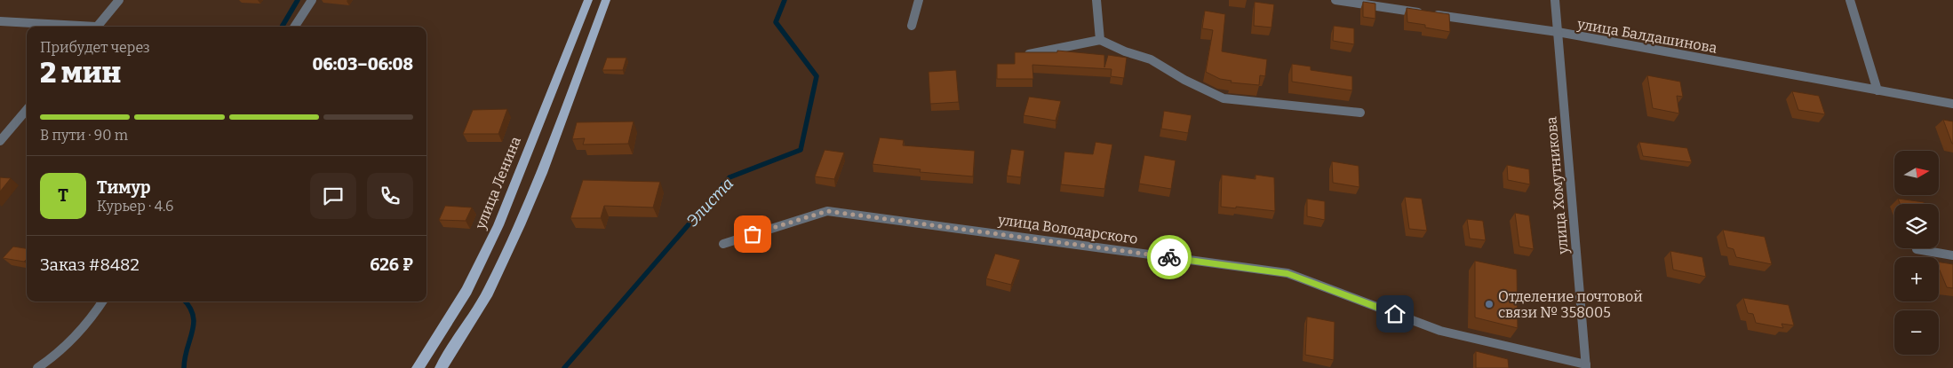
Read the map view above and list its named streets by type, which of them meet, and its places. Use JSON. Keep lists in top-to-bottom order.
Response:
{
  "streets": {
    "main road": ["улица Ленина"],
    "street": ["улица Балдашинова", "улица Хомутникова", "улица Володарского"]
  },
  "crossings": [
    ["улица Балдашинова", "улица Хомутникова"],
    ["улица Хомутникова", "улица Володарского"]
  ],
  "water": ["Элиста"],
  "places": ["Отделение почтовой связи № 358005"],
  "north": "right",
  "page": {
    "heading": ["2 мин", "Прибудет через", "06:03–06:08"],
    "panel": [
      "Тимур",
      "Курьер · 4.6",
      "Заказ #8482",
      "626 ₽"
    ],
    "bar": "В пути · 90 m",
    "map_buttons": ["+", "−"],
    "round": "Т"
  }
}
